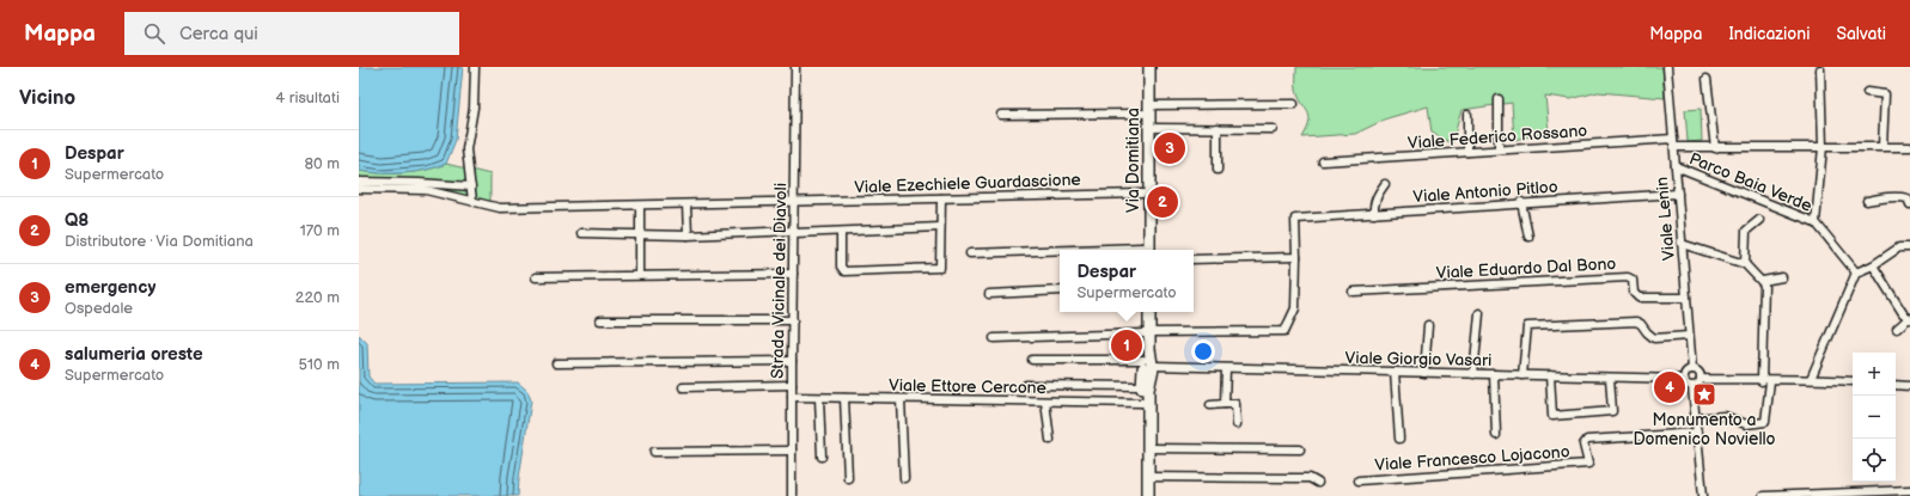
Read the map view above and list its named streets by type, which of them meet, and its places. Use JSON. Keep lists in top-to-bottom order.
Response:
{
  "streets": {
    "main road": ["Via Domitiana"],
    "street": [
      "Viale Federico Rossano",
      "Parco Baia Verde",
      "Viale Ezechiele Guardascione",
      "Viale Antonio Pitloo",
      "Viale Lenin",
      "Viale Eduardo Dal Bono",
      "Strada Vicinale dei Diavoli",
      "Viale Giorgio Vasari",
      "Viale Ettore Cercone",
      "Viale Francesco Lojacono"
    ]
  },
  "crossings": [
    ["Viale Federico Rossano", "Viale Lenin"],
    ["Via Domitiana", "Viale Ezechiele Guardascione"],
    ["Parco Baia Verde", "Viale Lenin"],
    ["Viale Ezechiele Guardascione", "Strada Vicinale dei Diavoli"],
    ["Viale Antonio Pitloo", "Viale Lenin"],
    ["Viale Lenin", "Viale Eduardo Dal Bono"],
    ["Viale Lenin", "Viale Giorgio Vasari"],
    ["Strada Vicinale dei Diavoli", "Viale Ettore Cercone"]
  ],
  "places": {
    "place": ["Monumento a Domenico Noviello"]
  },
  "page": {
    "header": "Mappa",
    "search": "Cerca qui",
    "nav": ["Mappa", "Indicazioni", "Salvati"],
    "heading": ["Vicino", "4 risultati"],
    "list": [
      {
        "mark": "1",
        "name": "Despar",
        "note": "Supermercato",
        "value": "80 m"
      },
      {
        "mark": "2",
        "name": "Q8",
        "note": "Distributore · Via Domitiana",
        "value": "170 m"
      },
      {
        "mark": "3",
        "name": "emergency",
        "note": "Ospedale",
        "value": "220 m"
      },
      {
        "mark": "4",
        "name": "salumeria oreste",
        "note": "Supermercato",
        "value": "510 m"
      }
    ],
    "pins": [
      "3",
      "2",
      "1",
      "4"
    ],
    "popup": ["Despar", "Supermercato"],
    "map_buttons": ["+", "−"]
  }
}
